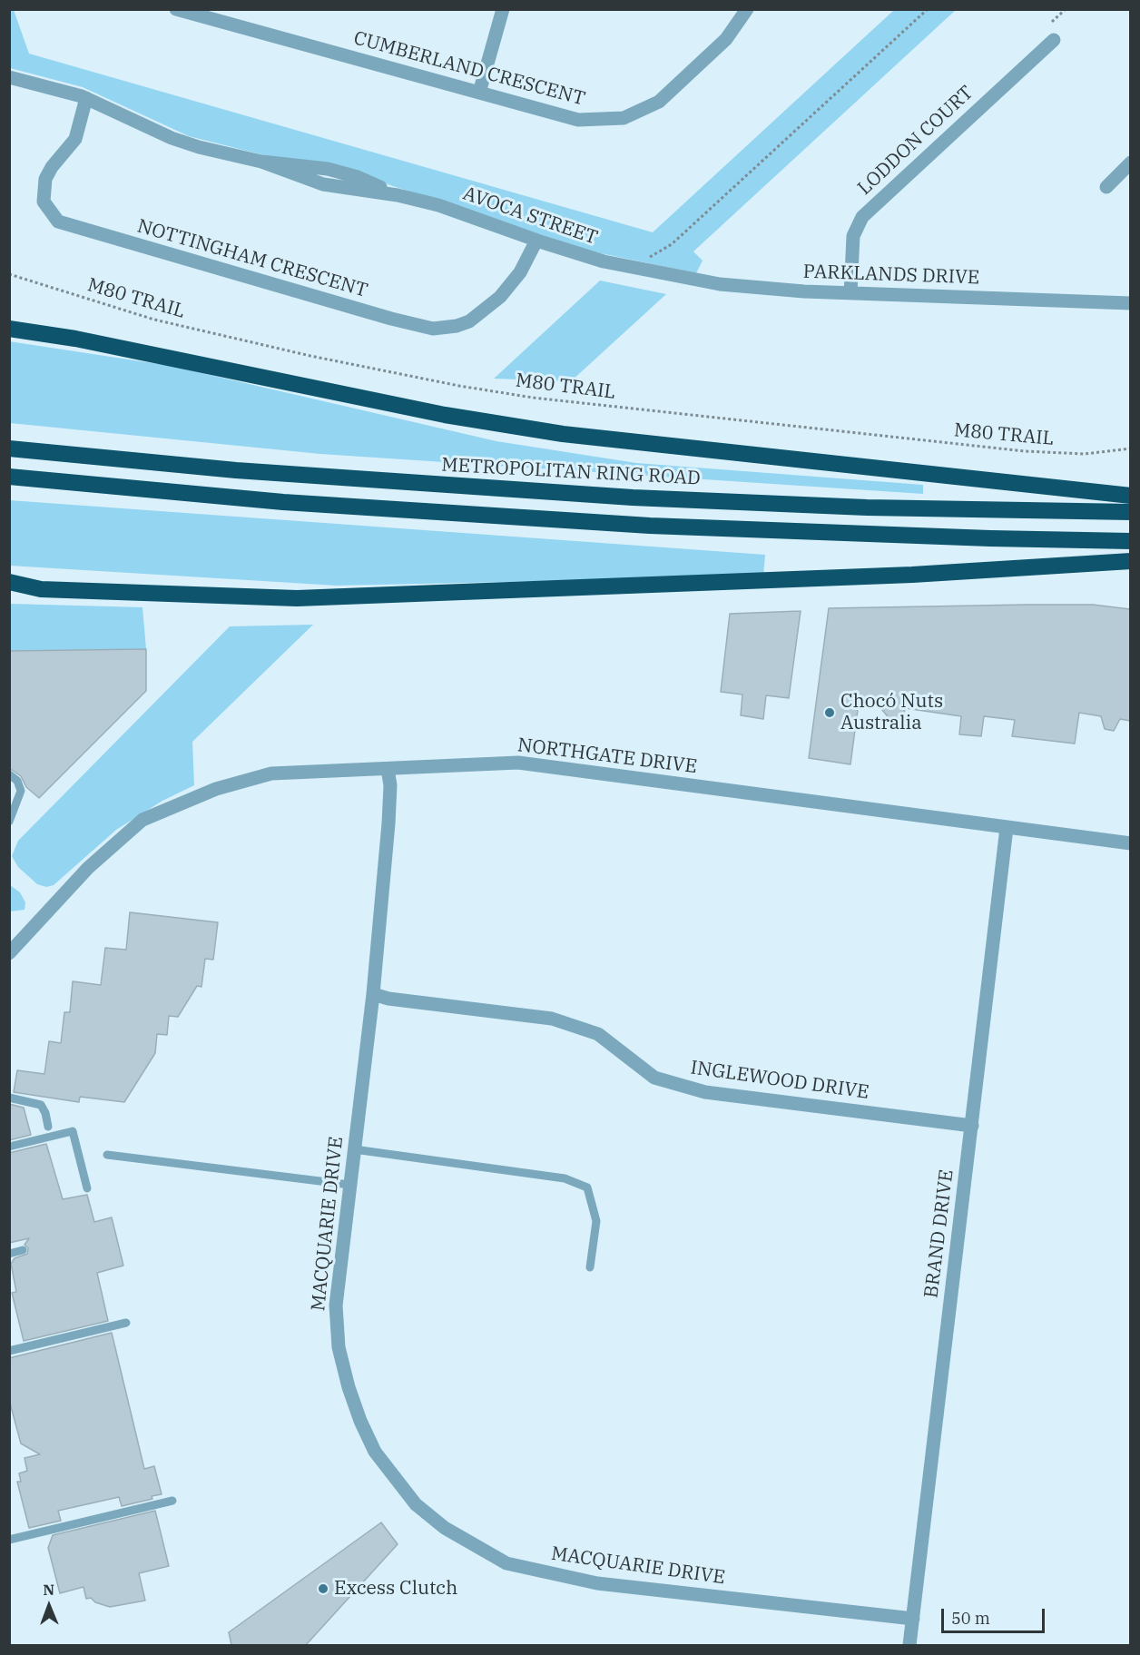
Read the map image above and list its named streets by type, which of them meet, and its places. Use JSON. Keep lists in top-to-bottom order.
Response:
{
  "streets": {
    "highway": ["METROPOLITAN RING ROAD"],
    "street": [
      "CUMBERLAND CRESCENT",
      "LODDON COURT",
      "AVOCA STREET",
      "NOTTINGHAM CRESCENT",
      "PARKLANDS DRIVE",
      "NORTHGATE DRIVE",
      "INGLEWOOD DRIVE",
      "MACQUARIE DRIVE",
      "BRAND DRIVE"
    ],
    "path": ["M80 TRAIL"]
  },
  "crossings": [
    ["LODDON COURT", "PARKLANDS DRIVE"],
    ["AVOCA STREET", "NOTTINGHAM CRESCENT"],
    ["AVOCA STREET", "PARKLANDS DRIVE"],
    ["NORTHGATE DRIVE", "MACQUARIE DRIVE"],
    ["NORTHGATE DRIVE", "BRAND DRIVE"],
    ["INGLEWOOD DRIVE", "MACQUARIE DRIVE"],
    ["INGLEWOOD DRIVE", "BRAND DRIVE"],
    ["MACQUARIE DRIVE", "BRAND DRIVE"]
  ],
  "places": ["Chocó Nuts Australia", "Excess Clutch"],
  "scale_bar": "50 m",
  "north": "top"
}
